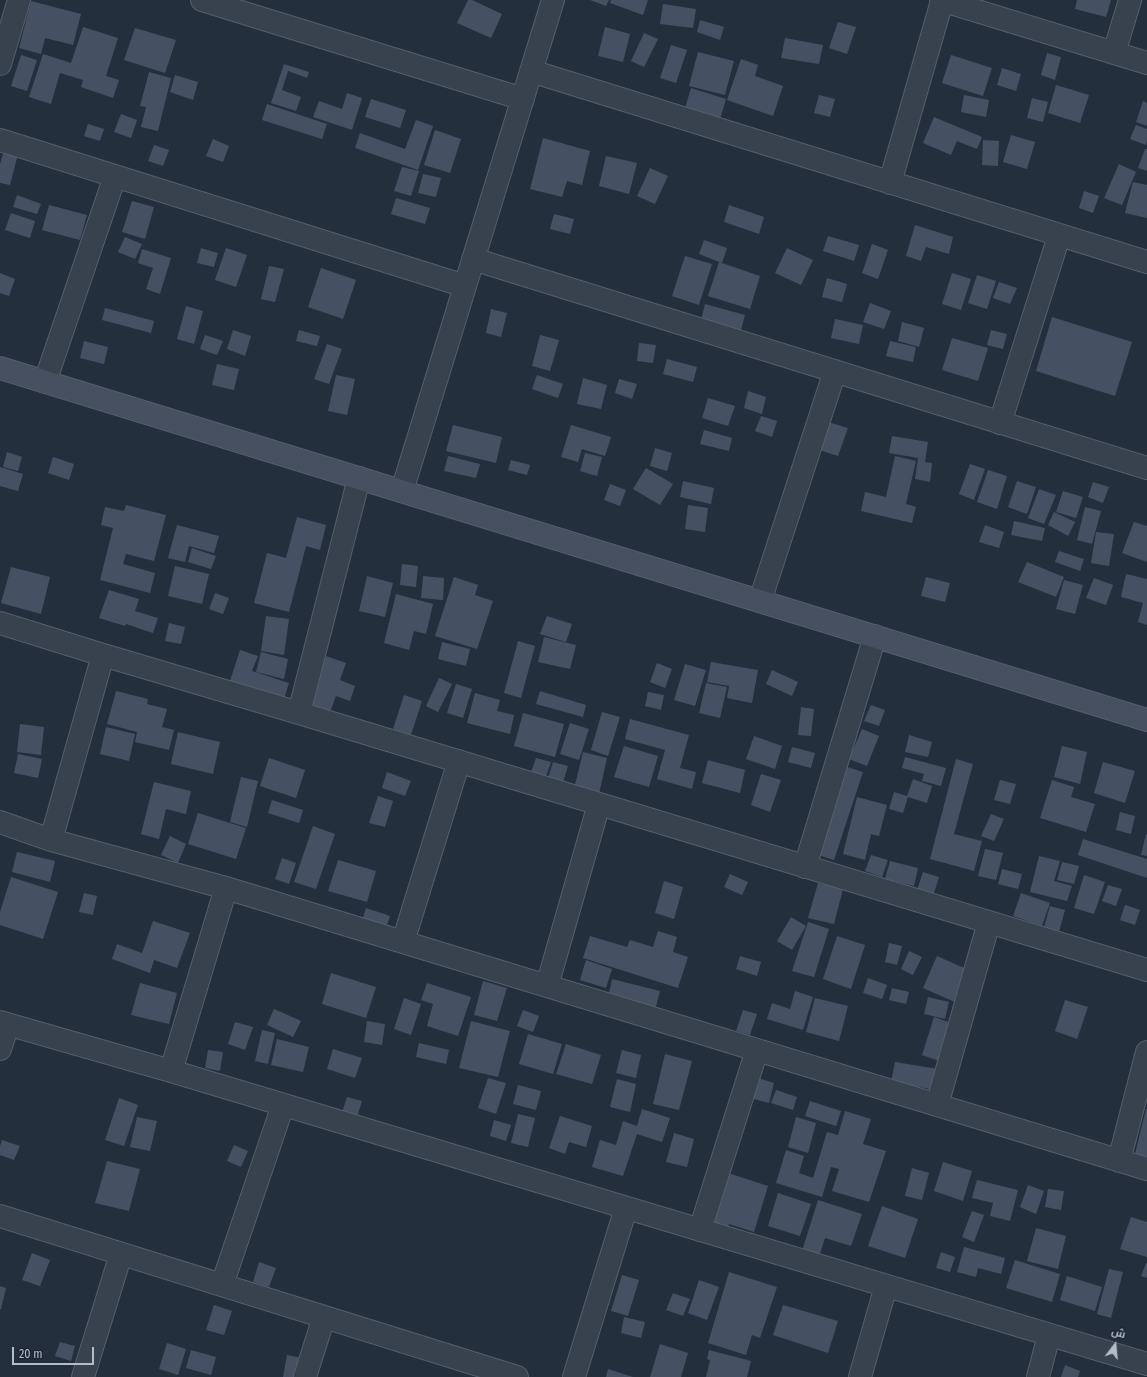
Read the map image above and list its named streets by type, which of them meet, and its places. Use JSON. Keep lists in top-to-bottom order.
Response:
{
  "scale_bar": "20 m",
  "north": "top"
}
